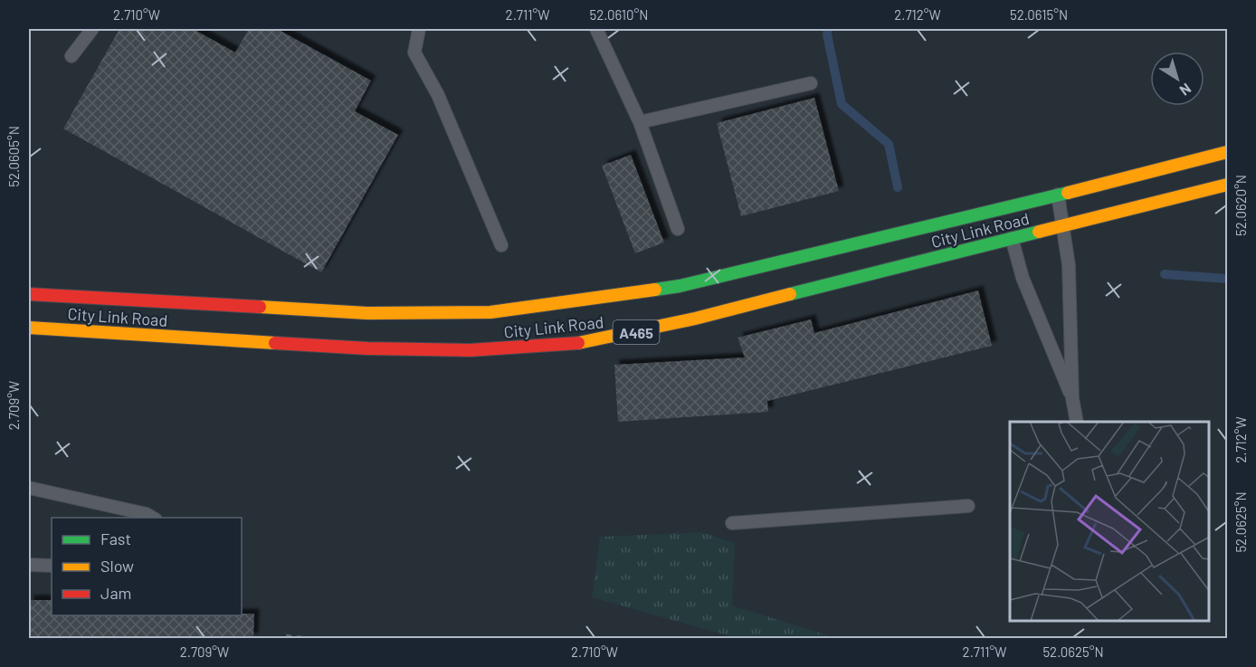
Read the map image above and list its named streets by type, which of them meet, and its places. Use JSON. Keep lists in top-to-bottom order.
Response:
{
  "streets": {
    "highway": ["City Link Road", "A465"]
  },
  "legend": ["Fast", "Slow", "Jam"],
  "north": "bottom right",
  "coordinates": [
    "2.710°W",
    "2.711°W",
    "52.0610°N",
    "2.712°W",
    "52.0615°N",
    "52.0605°N",
    "52.0620°N",
    "2.709°W",
    "52.0625°N"
  ]
}
